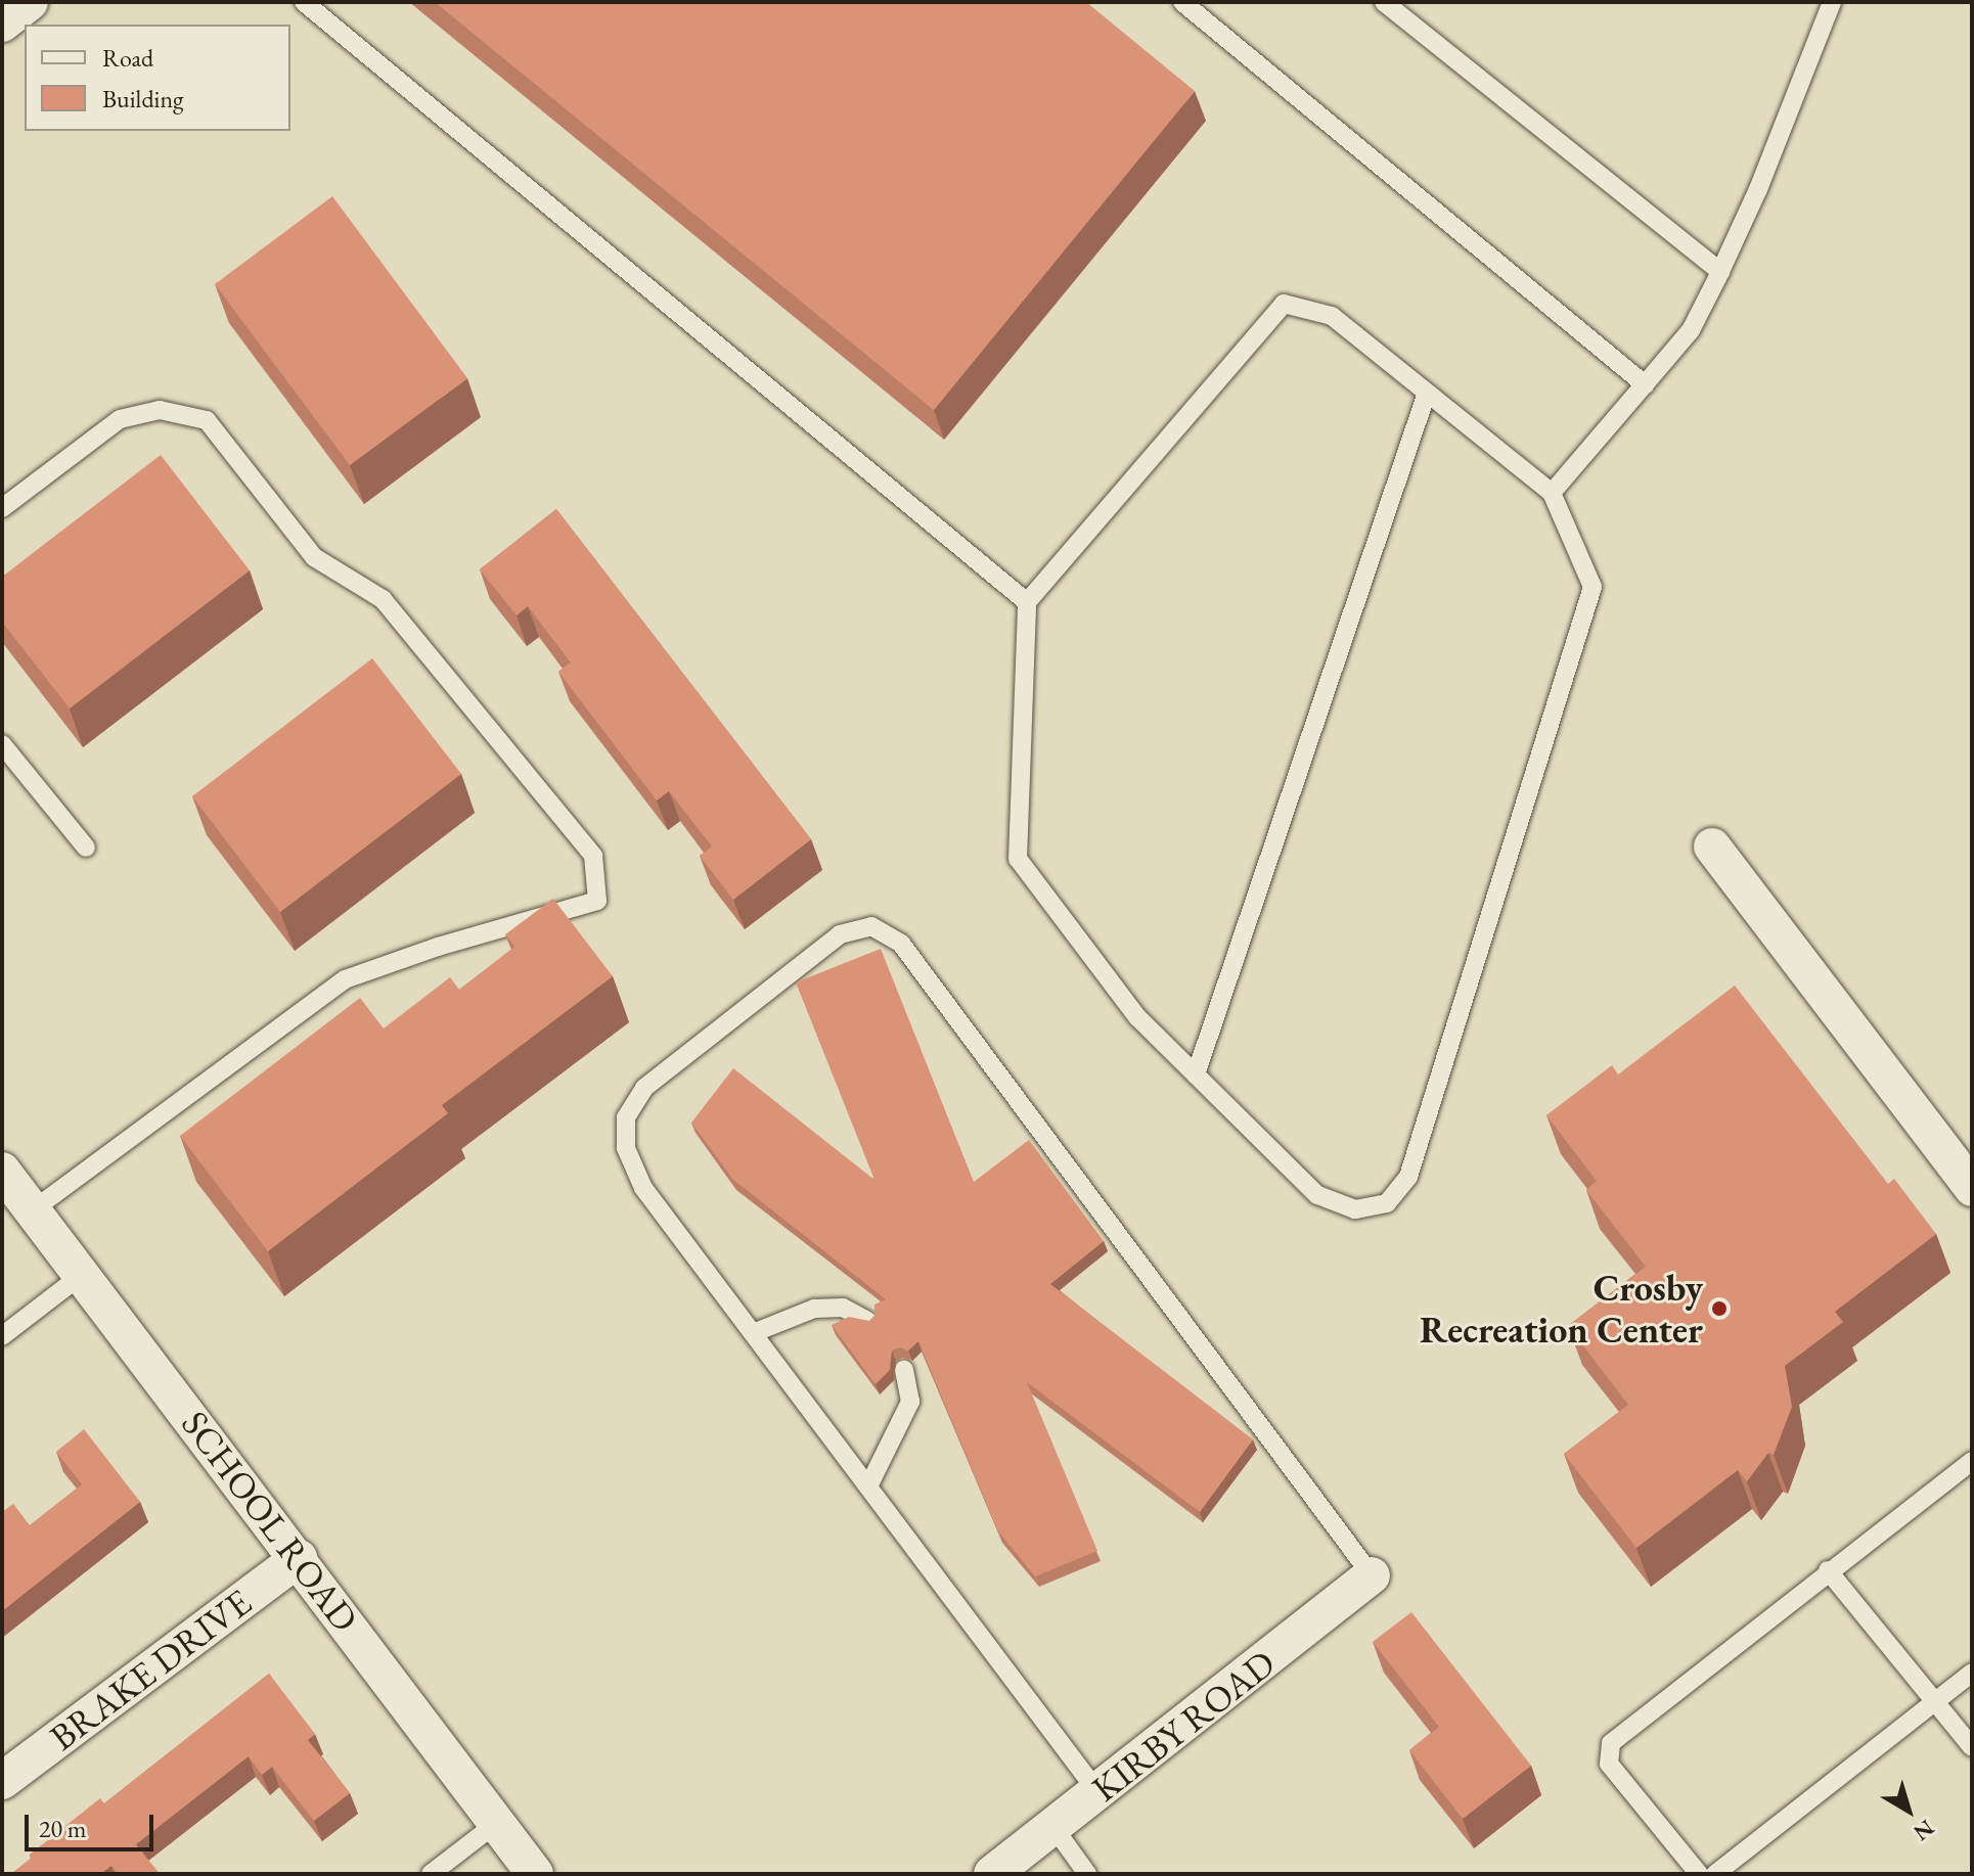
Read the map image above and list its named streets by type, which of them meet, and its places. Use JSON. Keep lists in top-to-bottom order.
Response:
{
  "streets": {
    "street": ["SCHOOL ROAD", "BRAKE DRIVE", "KIRBY ROAD"]
  },
  "crossings": [
    ["SCHOOL ROAD", "BRAKE DRIVE"]
  ],
  "places": ["Crosby Recreation Center"],
  "legend": ["Road", "Building"],
  "scale_bar": "20 m",
  "north": "bottom right"
}
